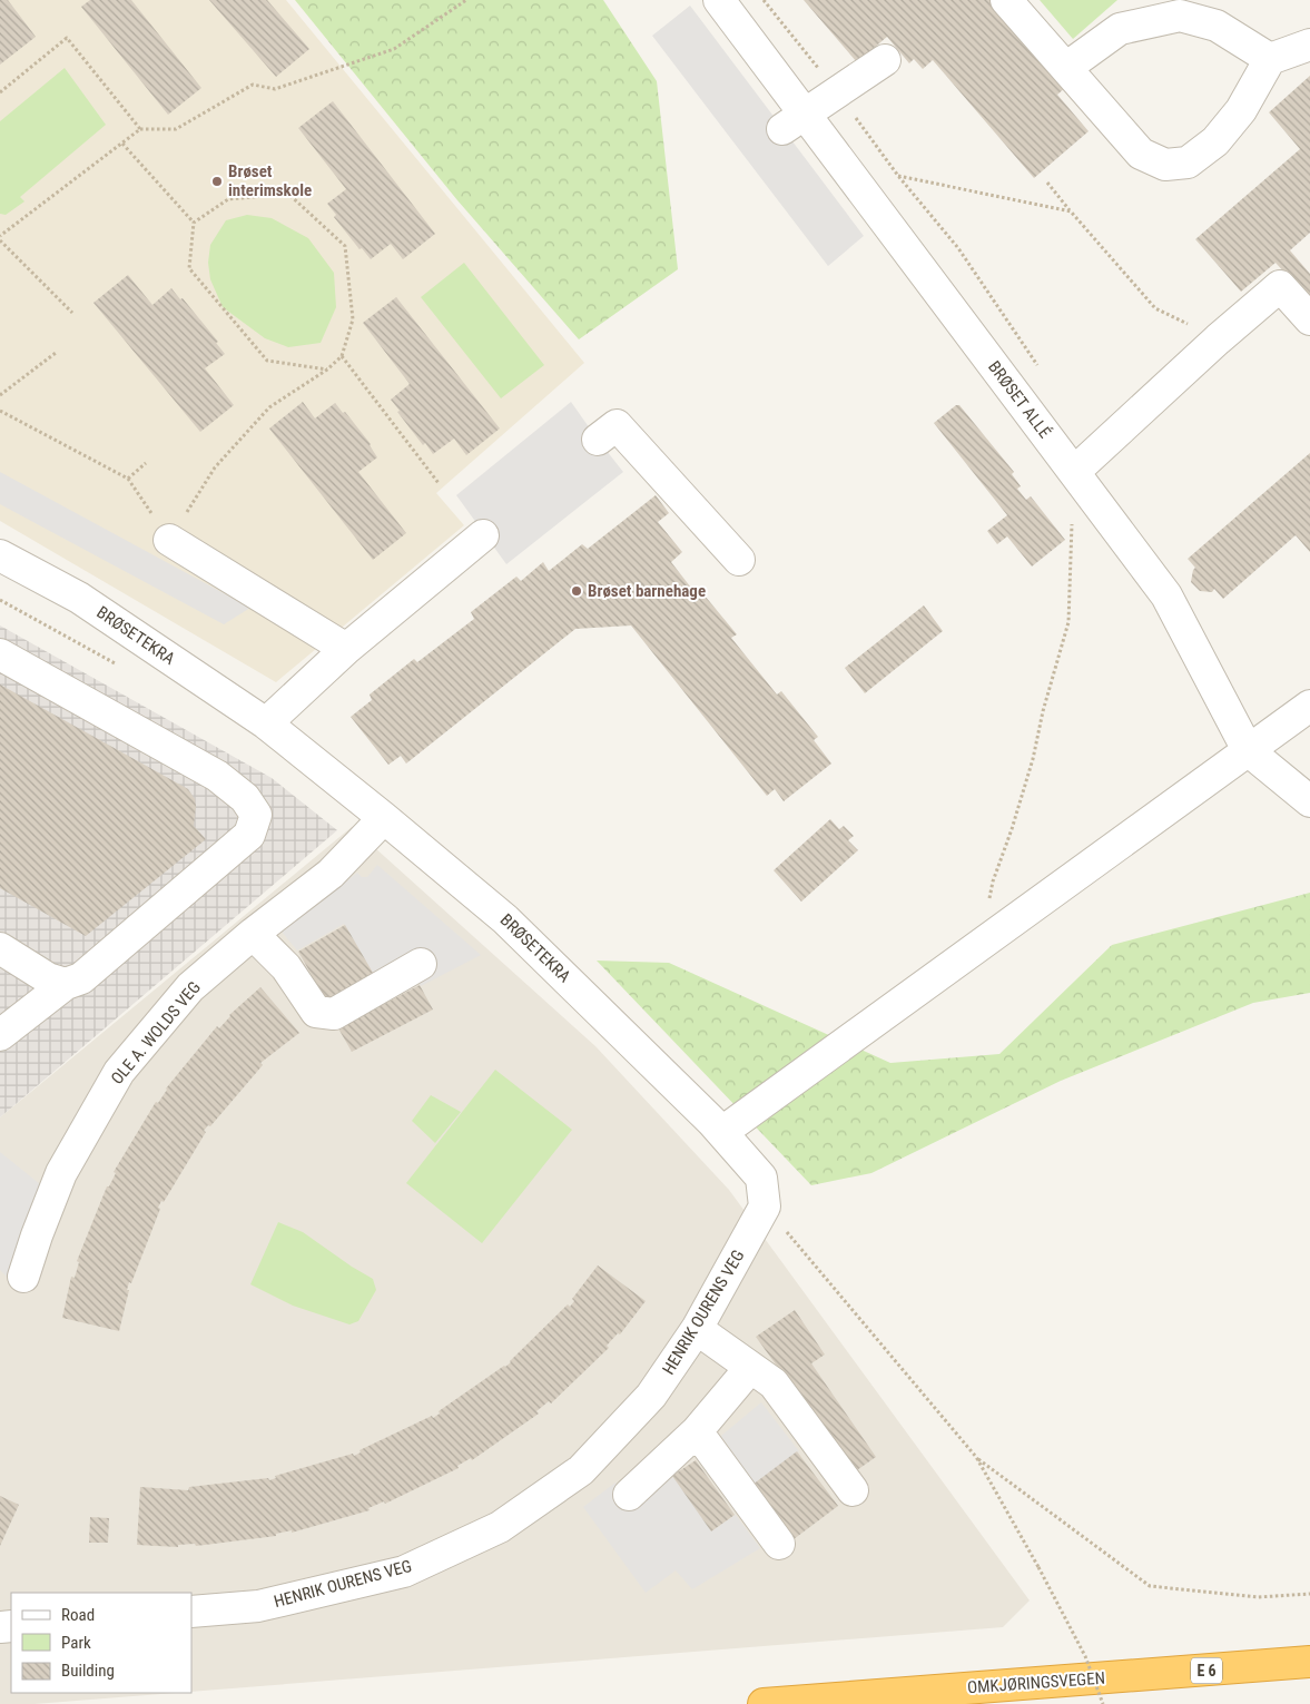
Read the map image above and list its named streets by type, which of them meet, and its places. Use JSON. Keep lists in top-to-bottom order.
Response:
{
  "streets": {
    "highway": ["E 6", "OMKJØRINGSVEGEN"],
    "street": [
      "BRØSET ALLÉ",
      "BRØSETEKRA",
      "OLE A. WOLDS VEG",
      "HENRIK OURENS VEG"
    ]
  },
  "crossings": [
    ["BRØSETEKRA", "OLE A. WOLDS VEG"],
    ["BRØSETEKRA", "HENRIK OURENS VEG"]
  ],
  "places": ["Brøset interimskole", "Brøset barnehage"],
  "legend": ["Road", "Park", "Building"]
}
